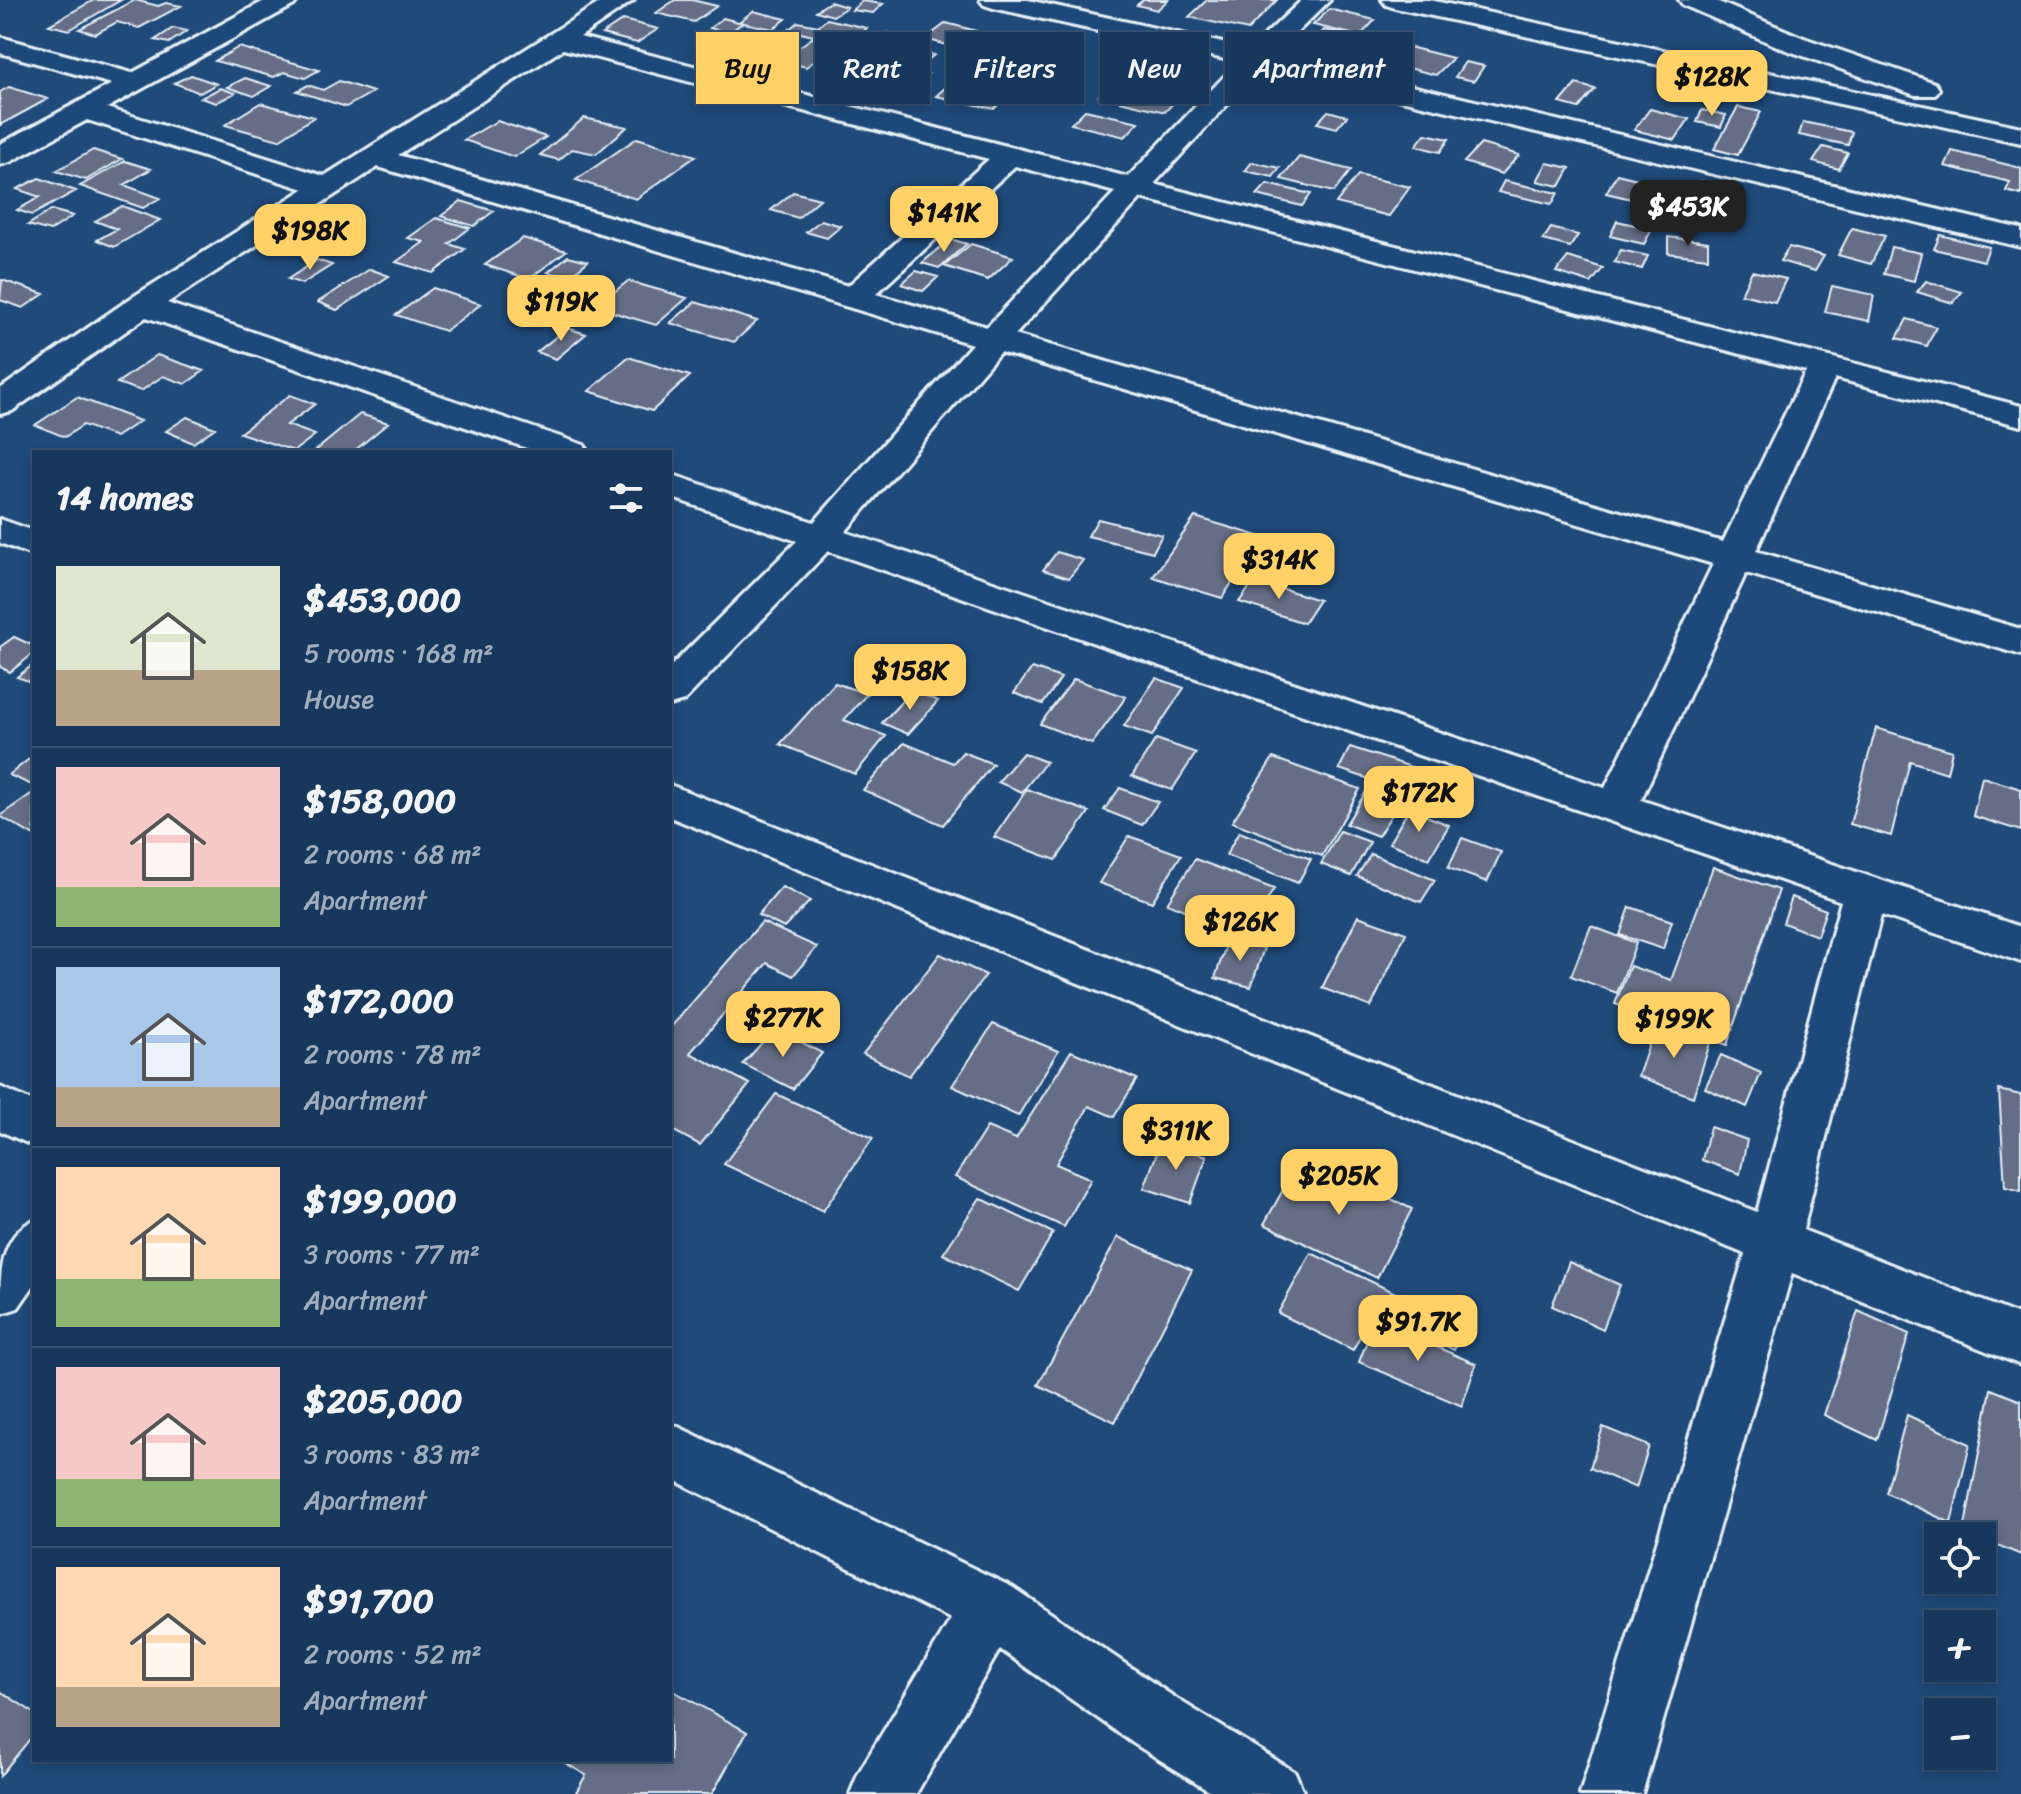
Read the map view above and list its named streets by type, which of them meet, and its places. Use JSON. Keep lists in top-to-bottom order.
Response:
{
  "page": {
    "chip": [
      "Buy",
      "Rent",
      "Filters",
      "New",
      "Apartment"
    ],
    "price": [
      "$128K",
      "$453K",
      "$141K",
      "$198K",
      "$119K",
      "$314K",
      "$158K",
      "$172K",
      "$126K",
      "$277K",
      "$199K",
      "$311K",
      "$205K",
      "$91.7K"
    ],
    "heading": "14 homes",
    "list": [
      {
        "name": "$453,000",
        "note": "5 rooms · 168 m² · House"
      },
      {
        "name": "$158,000",
        "note": "2 rooms · 68 m² · Apartment"
      },
      {
        "name": "$172,000",
        "note": "2 rooms · 78 m² · Apartment"
      },
      {
        "name": "$199,000",
        "note": "3 rooms · 77 m² · Apartment"
      },
      {
        "name": "$205,000",
        "note": "3 rooms · 83 m² · Apartment"
      },
      {
        "name": "$91,700",
        "note": "2 rooms · 52 m² · Apartment"
      }
    ],
    "map_buttons": ["+", "−"]
  }
}
